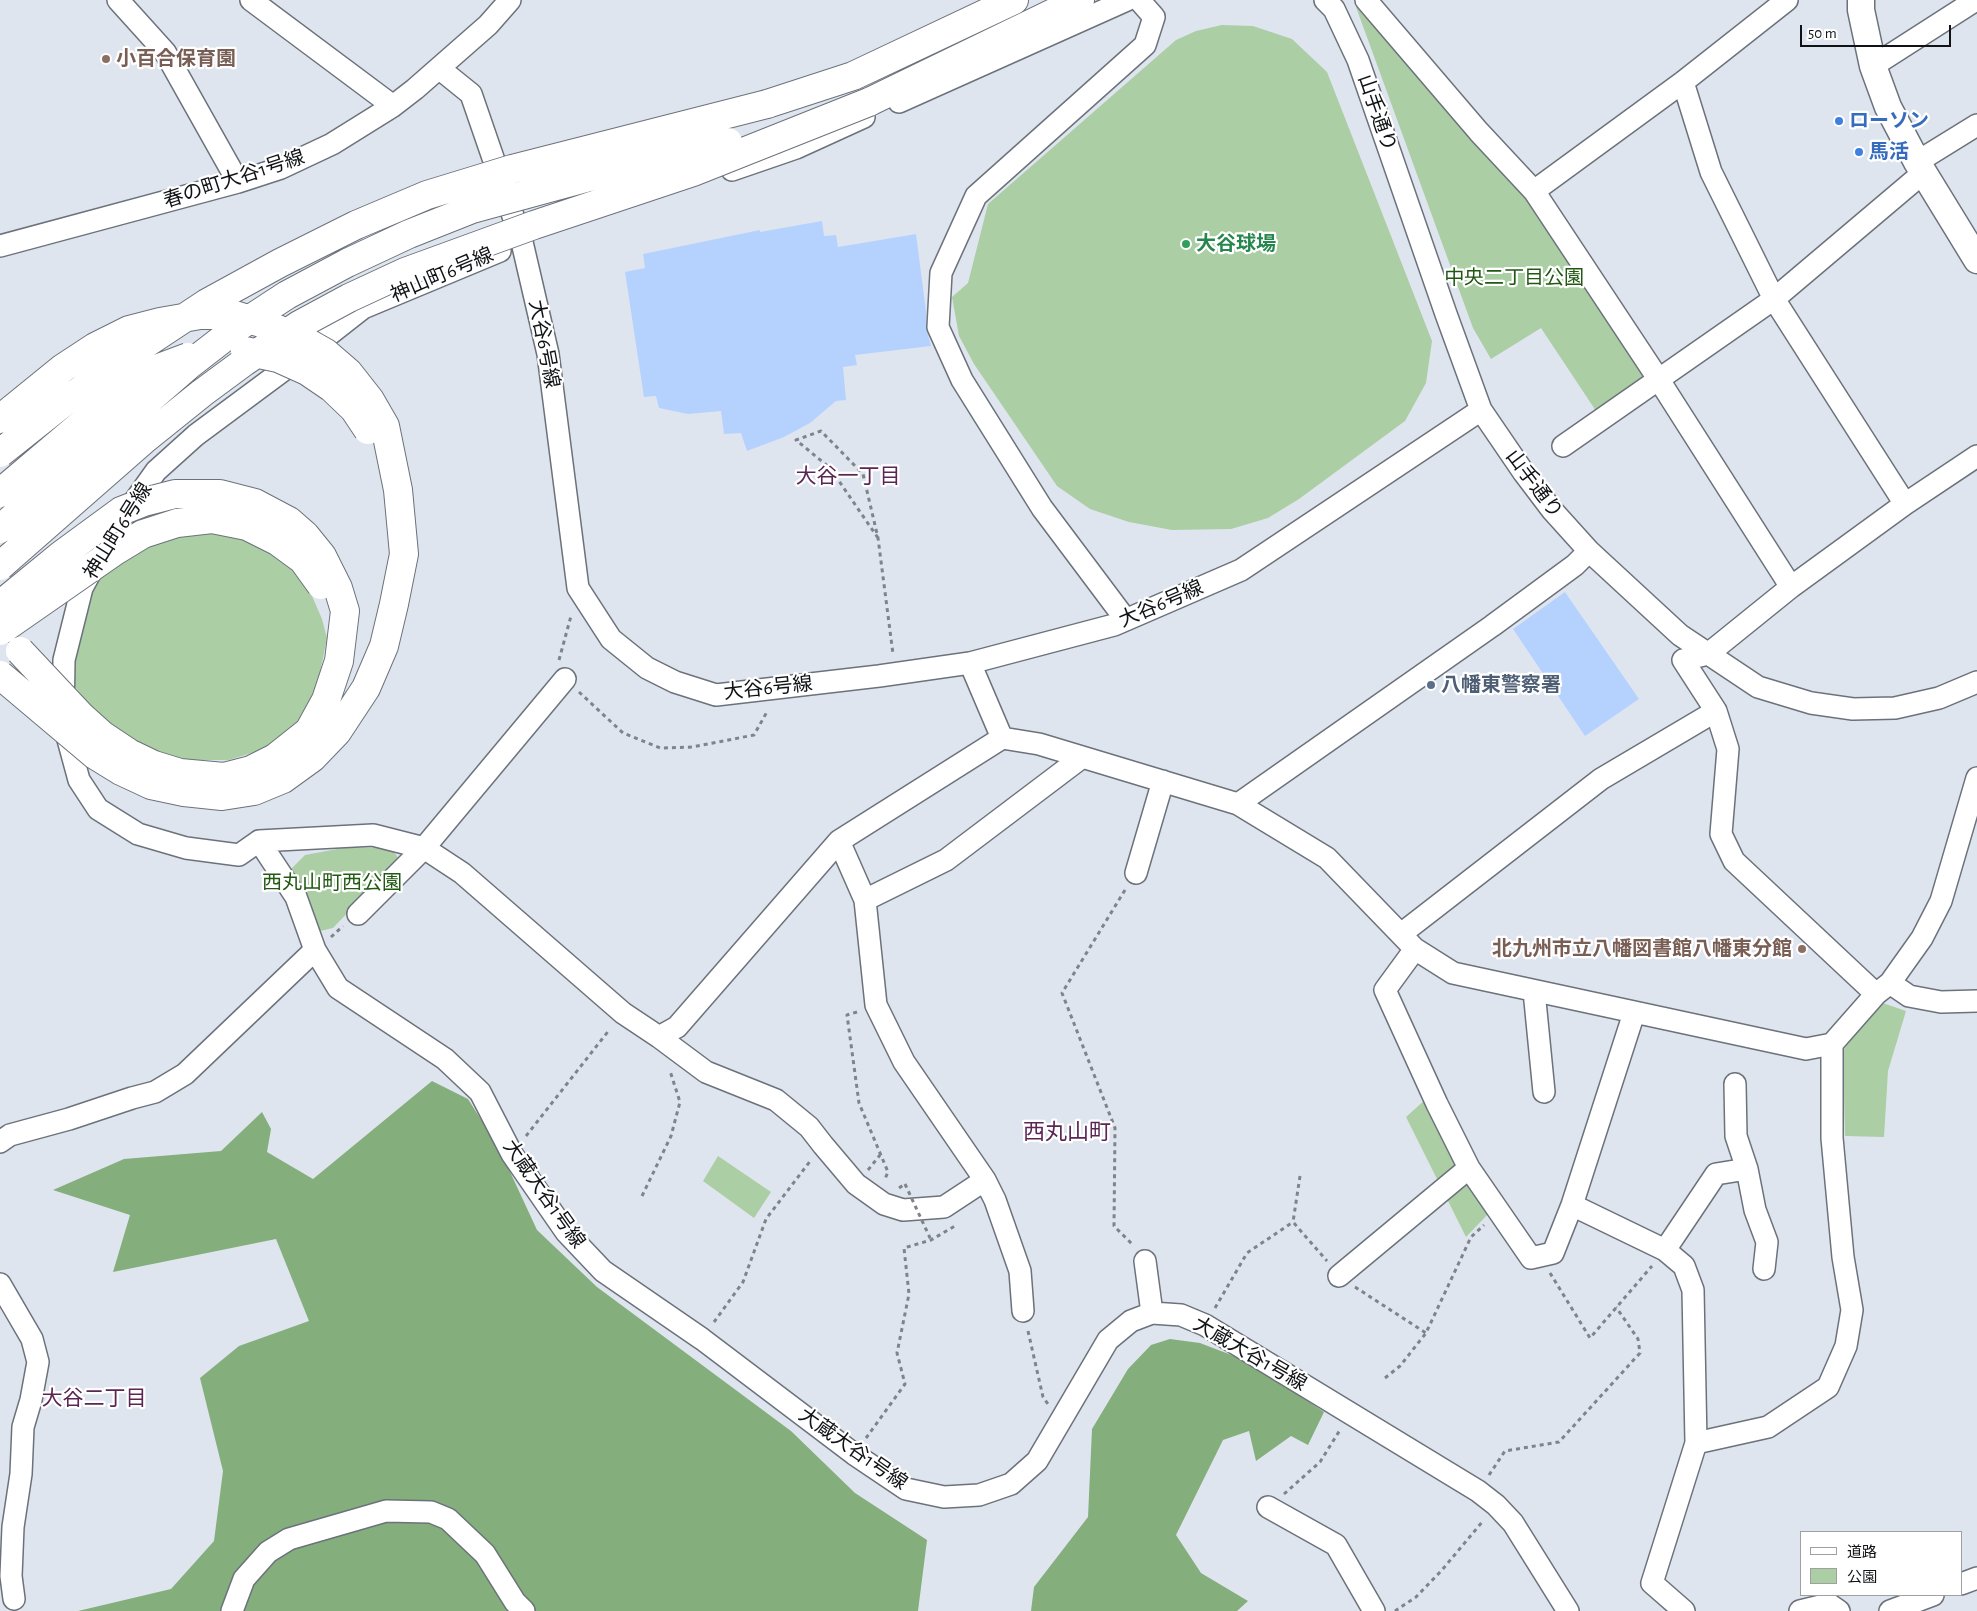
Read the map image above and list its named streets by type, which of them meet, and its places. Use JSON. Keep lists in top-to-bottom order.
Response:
{
  "streets": {
    "street": [
      "山手通り",
      "春の町大谷1号線",
      "神山町6号線",
      "大谷6号線",
      "大蔵大谷1号線"
    ]
  },
  "crossings": [
    ["山手通り", "大谷6号線"],
    ["春の町大谷1号線", "大谷6号線"],
    ["神山町6号線", "大谷6号線"]
  ],
  "districts": ["大谷一丁目", "西丸山町", "大谷二丁目"],
  "parks": ["中央二丁目公園", "西丸山町西公園"],
  "places": [
    "小百合保育園",
    "ローソン",
    "馬活",
    "大谷球場",
    "八幡東警察署",
    "北九州市立八幡図書館八幡東分館"
  ],
  "legend": ["道路", "公園"],
  "scale_bar": "50 m"
}
